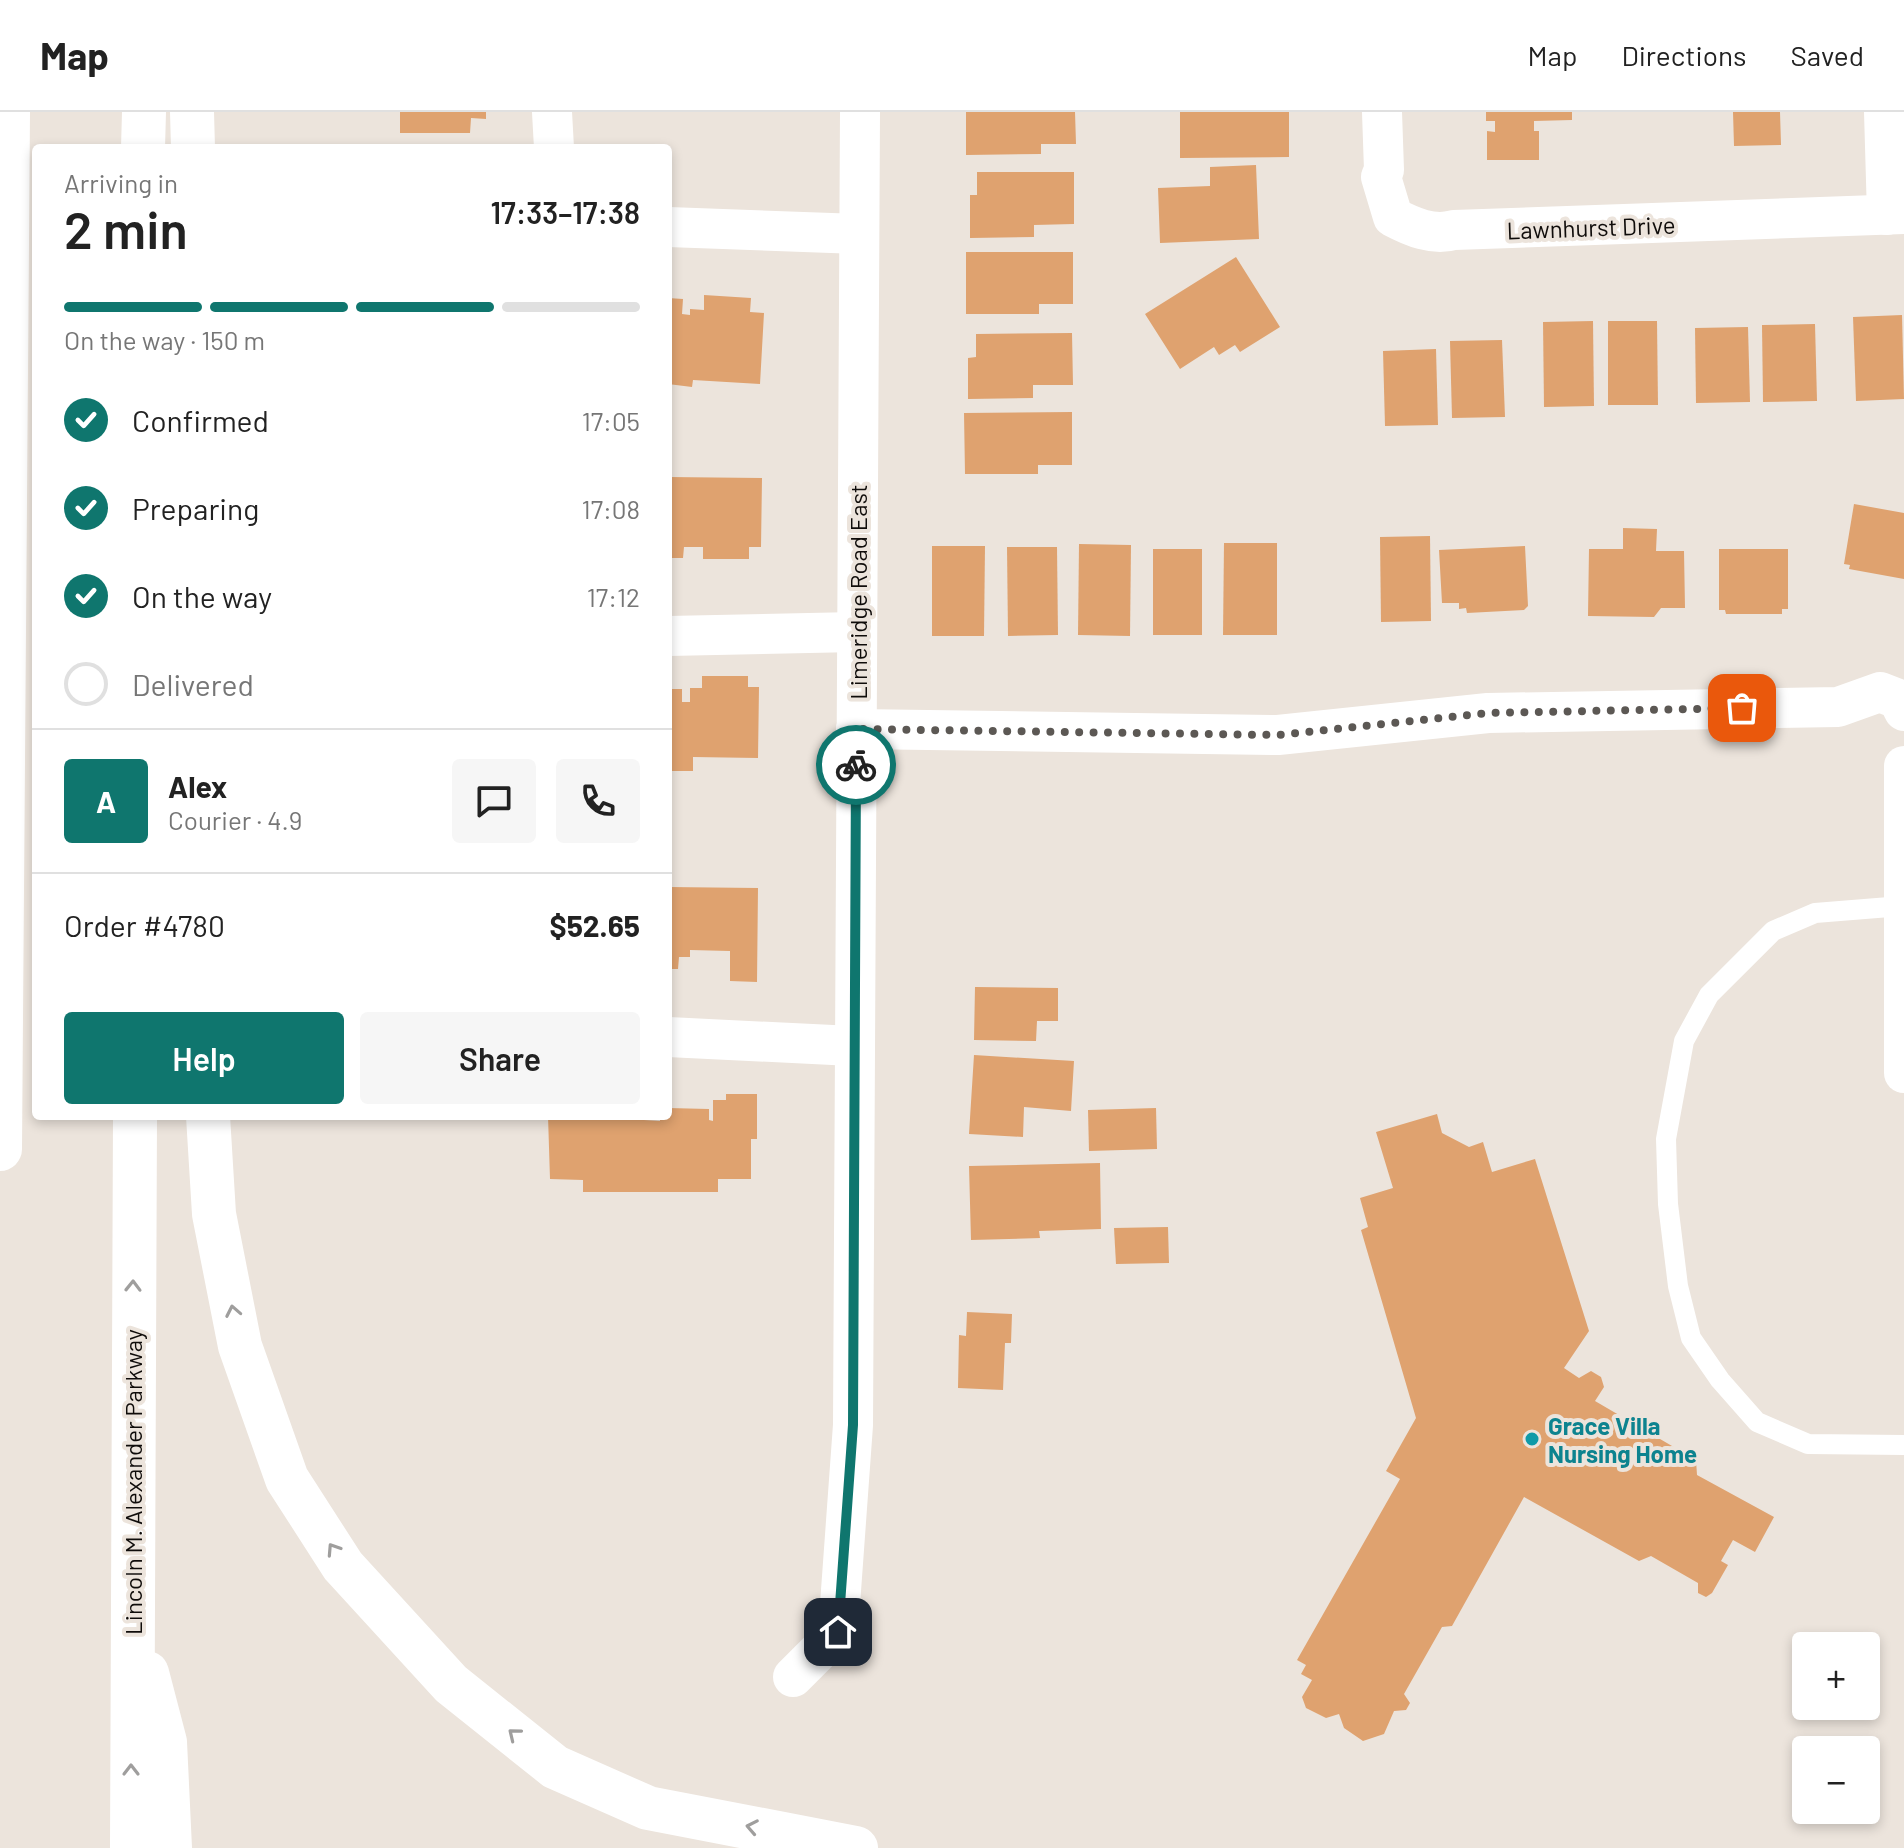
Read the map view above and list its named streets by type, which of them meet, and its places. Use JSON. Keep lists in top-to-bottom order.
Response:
{
  "streets": {
    "highway": ["Lincoln M. Alexander Parkway"],
    "street": ["Lawnhurst Drive", "Limeridge Road East"]
  },
  "places": ["Grace Villa Nursing Home"],
  "page": {
    "header": "Map",
    "nav": ["Map", "Directions", "Saved"],
    "heading": ["2 min", "Arriving in", "17:33–17:38"],
    "panel": [
      "Alex",
      "Courier · 4.9",
      "Order #4780",
      "$52.65"
    ],
    "bar": "On the way · 150 m",
    "list": [
      ["Confirmed", "17:05"],
      ["Preparing", "17:08"],
      ["On the way", "17:12"],
      "Delivered"
    ],
    "round": "A",
    "buttons": ["Help", "Share"],
    "map_buttons": ["+", "−"]
  }
}
